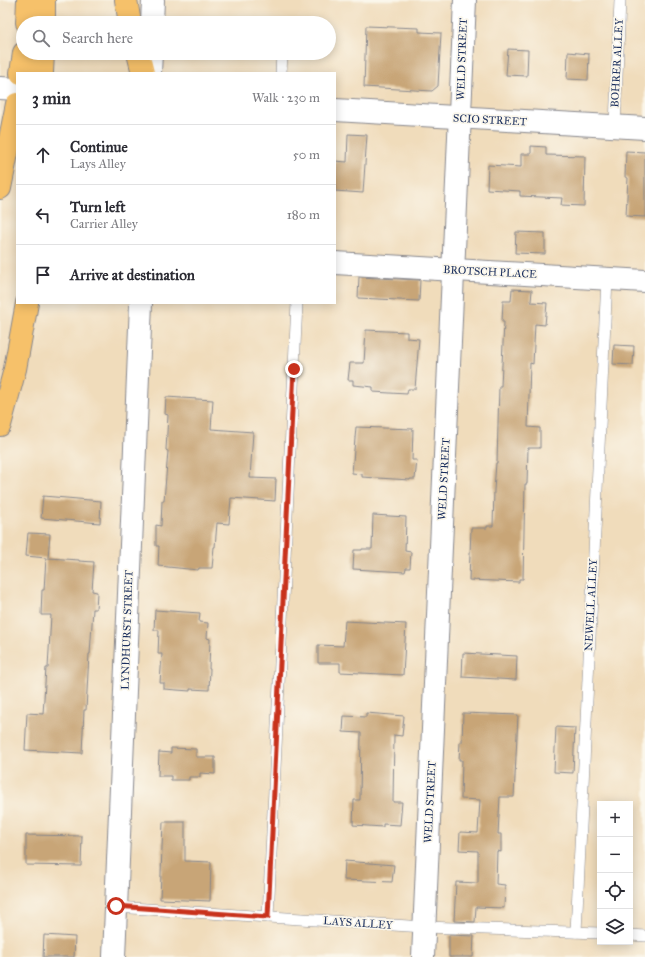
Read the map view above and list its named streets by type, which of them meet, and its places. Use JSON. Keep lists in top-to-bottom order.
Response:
{
  "streets": {
    "street": [
      "WELD STREET",
      "SCIO STREET",
      "BROTSCH PLACE",
      "LYNDHURST STREET"
    ],
    "lane": ["BOHRER ALLEY", "NEWELL ALLEY", "LAYS ALLEY"]
  },
  "crossings": [
    ["WELD STREET", "SCIO STREET"],
    ["WELD STREET", "BROTSCH PLACE"],
    ["WELD STREET", "LAYS ALLEY"],
    ["BOHRER ALLEY", "SCIO STREET"],
    ["BROTSCH PLACE", "NEWELL ALLEY"],
    ["NEWELL ALLEY", "LAYS ALLEY"],
    ["LYNDHURST STREET", "LAYS ALLEY"]
  ],
  "page": {
    "search": "Search here",
    "heading": ["3 min", "Walk · 230 m"],
    "list": [
      ["Continue", "Lays Alley", "50 m"],
      ["Turn left", "Carrier Alley", "180 m"],
      "Arrive at destination"
    ],
    "map_buttons": ["+", "−"]
  }
}
